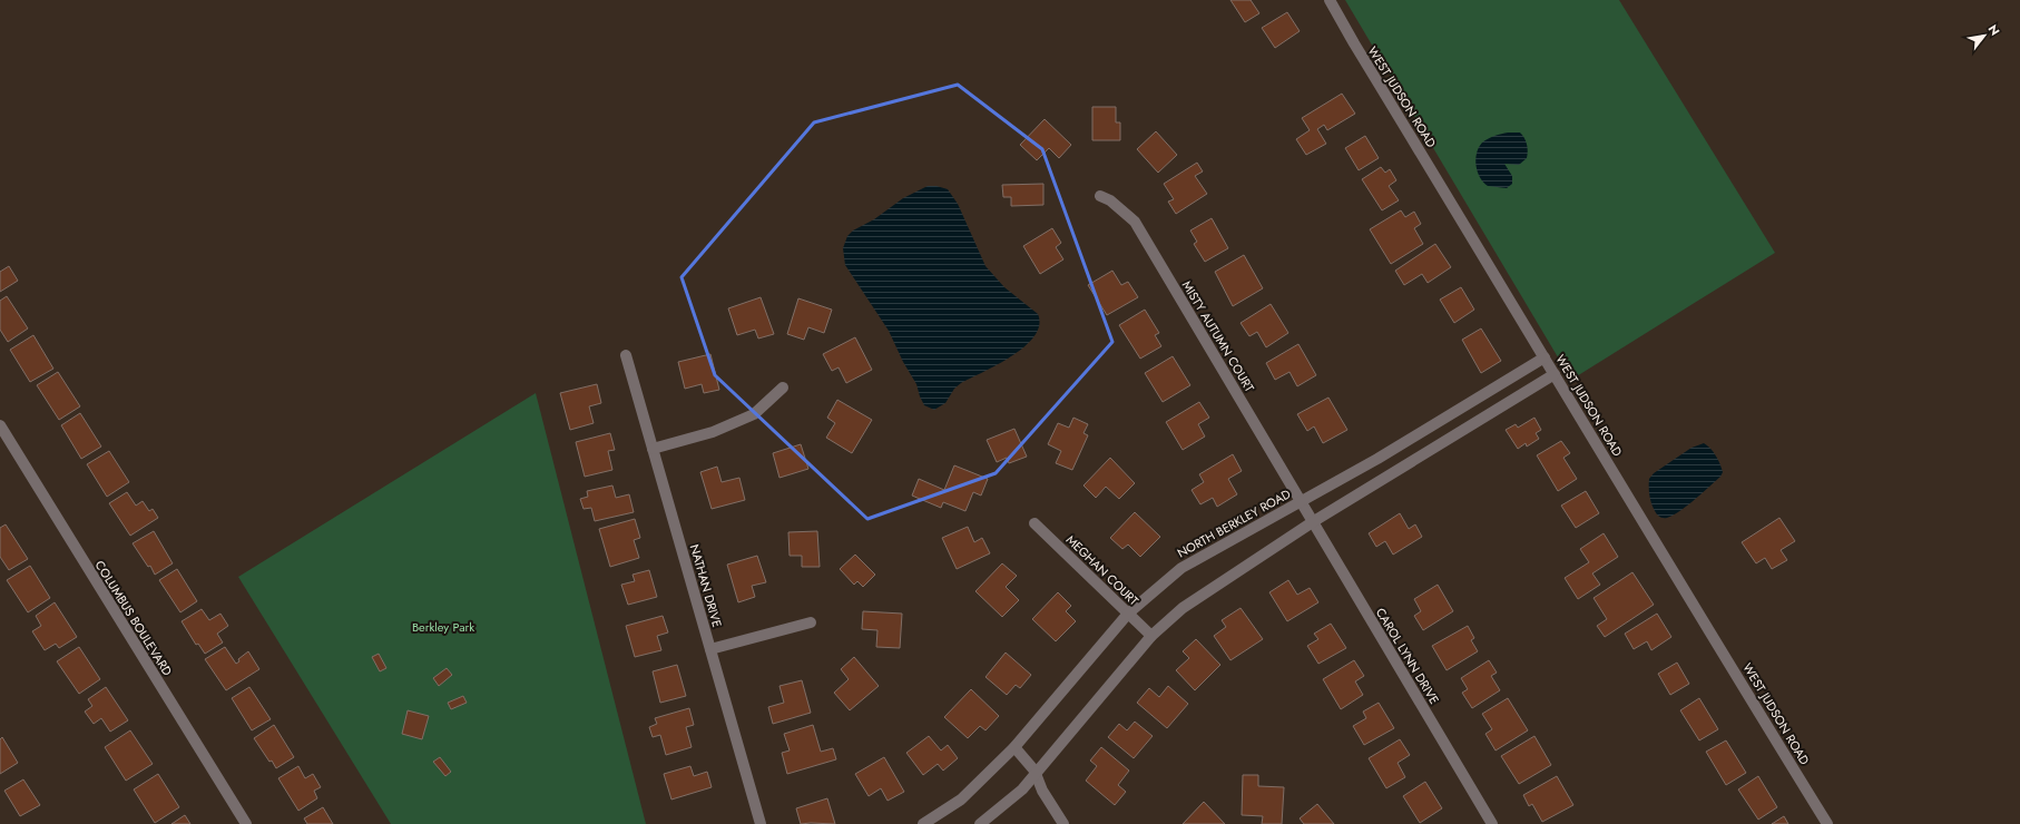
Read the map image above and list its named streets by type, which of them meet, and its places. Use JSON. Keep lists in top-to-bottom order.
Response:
{
  "streets": {
    "street": [
      "WEST JUDSON ROAD",
      "MISTY AUTUMN COURT",
      "NORTH BERKLEY ROAD",
      "MEGHAN COURT",
      "NATHAN DRIVE",
      "COLUMBUS BOULEVARD",
      "CAROL LYNN DRIVE"
    ]
  },
  "crossings": [
    ["WEST JUDSON ROAD", "NORTH BERKLEY ROAD"],
    ["MISTY AUTUMN COURT", "NORTH BERKLEY ROAD"],
    ["MISTY AUTUMN COURT", "CAROL LYNN DRIVE"],
    ["NORTH BERKLEY ROAD", "MEGHAN COURT"],
    ["NORTH BERKLEY ROAD", "CAROL LYNN DRIVE"]
  ],
  "parks": ["Berkley Park"],
  "north": "top right"
}
